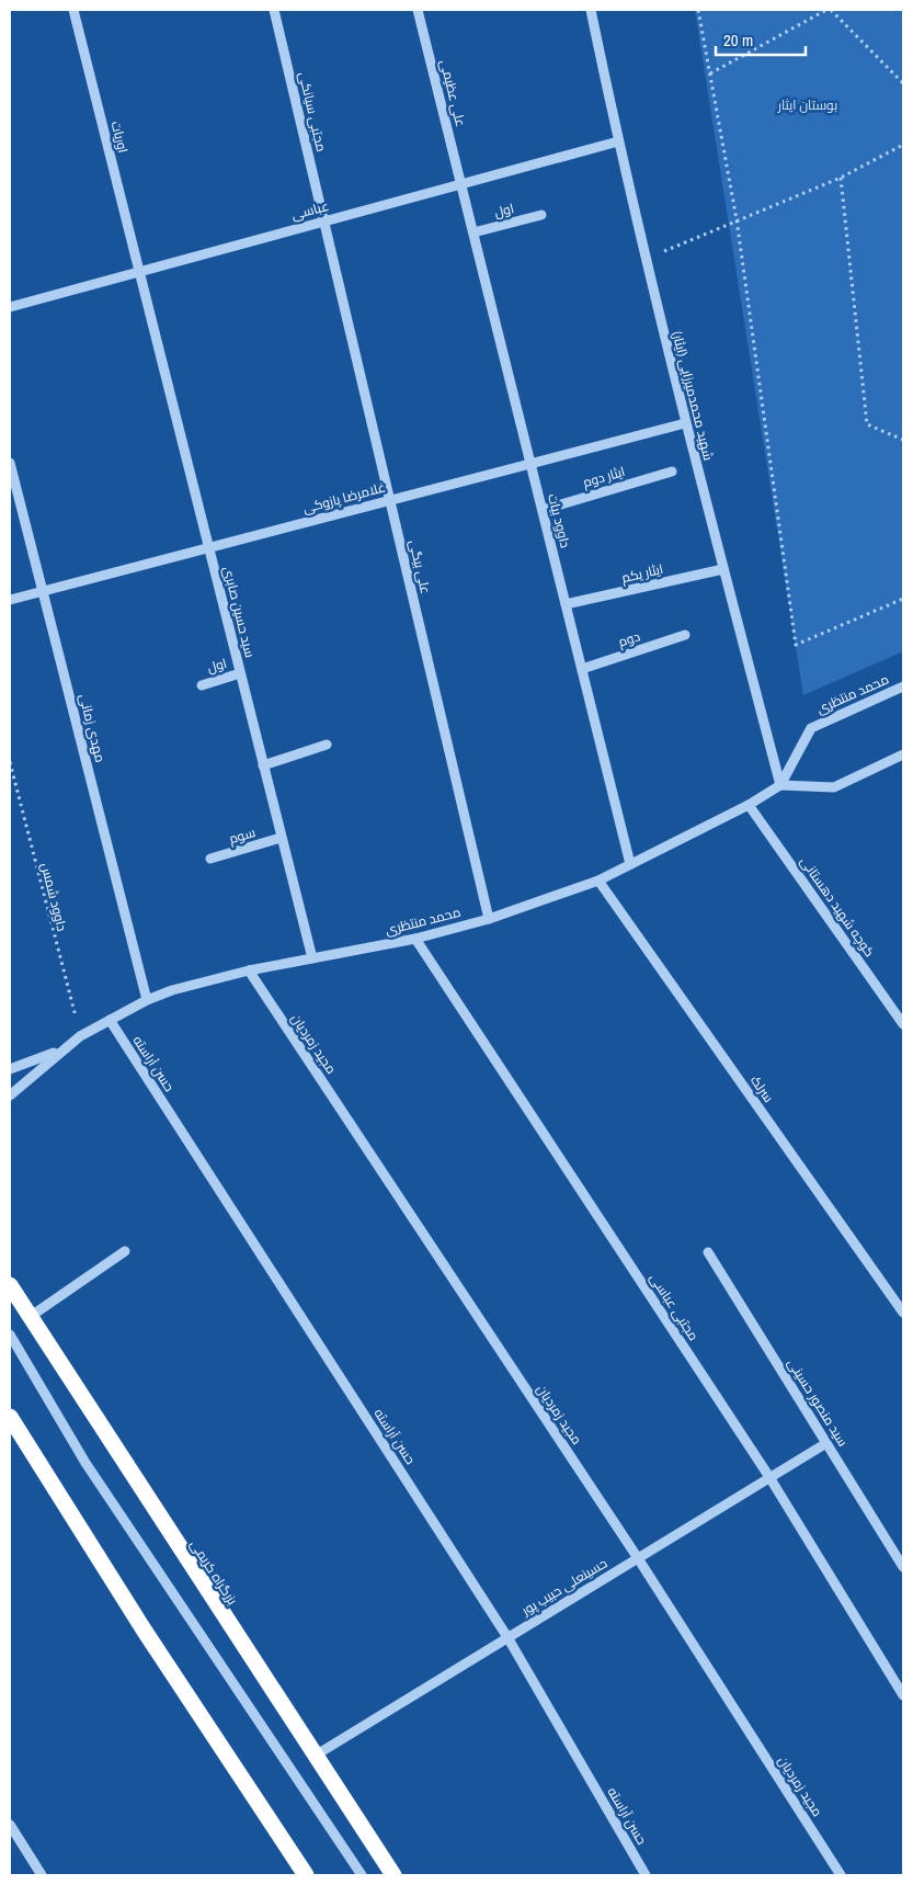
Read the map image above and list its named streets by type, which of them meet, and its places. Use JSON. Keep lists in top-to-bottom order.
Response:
{
  "streets": {
    "highway": ["بزرگراه کریمی"],
    "street": [
      "علی عظیمی",
      "مجتبی سیانکی",
      "اوریات",
      "عباسی",
      "اول",
      "شهید محمدمیرزایی (ایثار)",
      "ایثار دوم",
      "غلامرضا پازوکی",
      "داوود بیات",
      "علی بیگی",
      "ایثار یکم",
      "سید حسین صابری",
      "دوم",
      "محمد منتظری",
      "مهدی زمانی",
      "سوم",
      "کوچه شهید دهستانی",
      "مجید زمردیان",
      "حسن آراسته",
      "سرلک",
      "مجتبی عباسی",
      "سید منصور حسینی",
      "حسینعلی حبیب پور"
    ],
    "path": ["داوود شمس"]
  },
  "crossings": [
    ["علی عظیمی", "عباسی"],
    ["علی عظیمی", "داوود بیات"],
    ["مجتبی سیانکی", "عباسی"],
    ["مجتبی سیانکی", "علی بیگی"],
    ["اوریات", "عباسی"],
    ["اوریات", "سید حسین صابری"],
    ["عباسی", "شهید محمدمیرزایی (ایثار)"],
    ["عباسی", "داوود بیات"],
    ["عباسی", "علی بیگی"],
    ["عباسی", "سید حسین صابری"],
    ["اول", "داوود بیات"],
    ["اول", "سید حسین صابری"],
    ["شهید محمدمیرزایی (ایثار)", "غلامرضا پازوکی"],
    ["شهید محمدمیرزایی (ایثار)", "ایثار یکم"],
    ["شهید محمدمیرزایی (ایثار)", "محمد منتظری"],
    ["ایثار دوم", "داوود بیات"],
    ["غلامرضا پازوکی", "داوود بیات"],
    ["غلامرضا پازوکی", "علی بیگی"],
    ["غلامرضا پازوکی", "سید حسین صابری"],
    ["غلامرضا پازوکی", "مهدی زمانی"],
    ["داوود بیات", "ایثار یکم"],
    ["داوود بیات", "دوم"],
    ["داوود بیات", "محمد منتظری"],
    ["علی بیگی", "محمد منتظری"],
    ["سید حسین صابری", "محمد منتظری"],
    ["سید حسین صابری", "سوم"],
    ["محمد منتظری", "مهدی زمانی"],
    ["محمد منتظری", "داوود شمس"],
    ["محمد منتظری", "کوچه شهید دهستانی"],
    ["محمد منتظری", "مجید زمردیان"],
    ["محمد منتظری", "حسن آراسته"],
    ["محمد منتظری", "سرلک"],
    ["محمد منتظری", "مجتبی عباسی"],
    ["مجید زمردیان", "حسینعلی حبیب پور"],
    ["حسن آراسته", "حسینعلی حبیب پور"],
    ["مجتبی عباسی", "حسینعلی حبیب پور"],
    ["سید منصور حسینی", "حسینعلی حبیب پور"],
    ["بزرگراه کریمی", "حسینعلی حبیب پور"]
  ],
  "parks": ["بوستان ایثار"],
  "scale_bar": "20 m"
}
